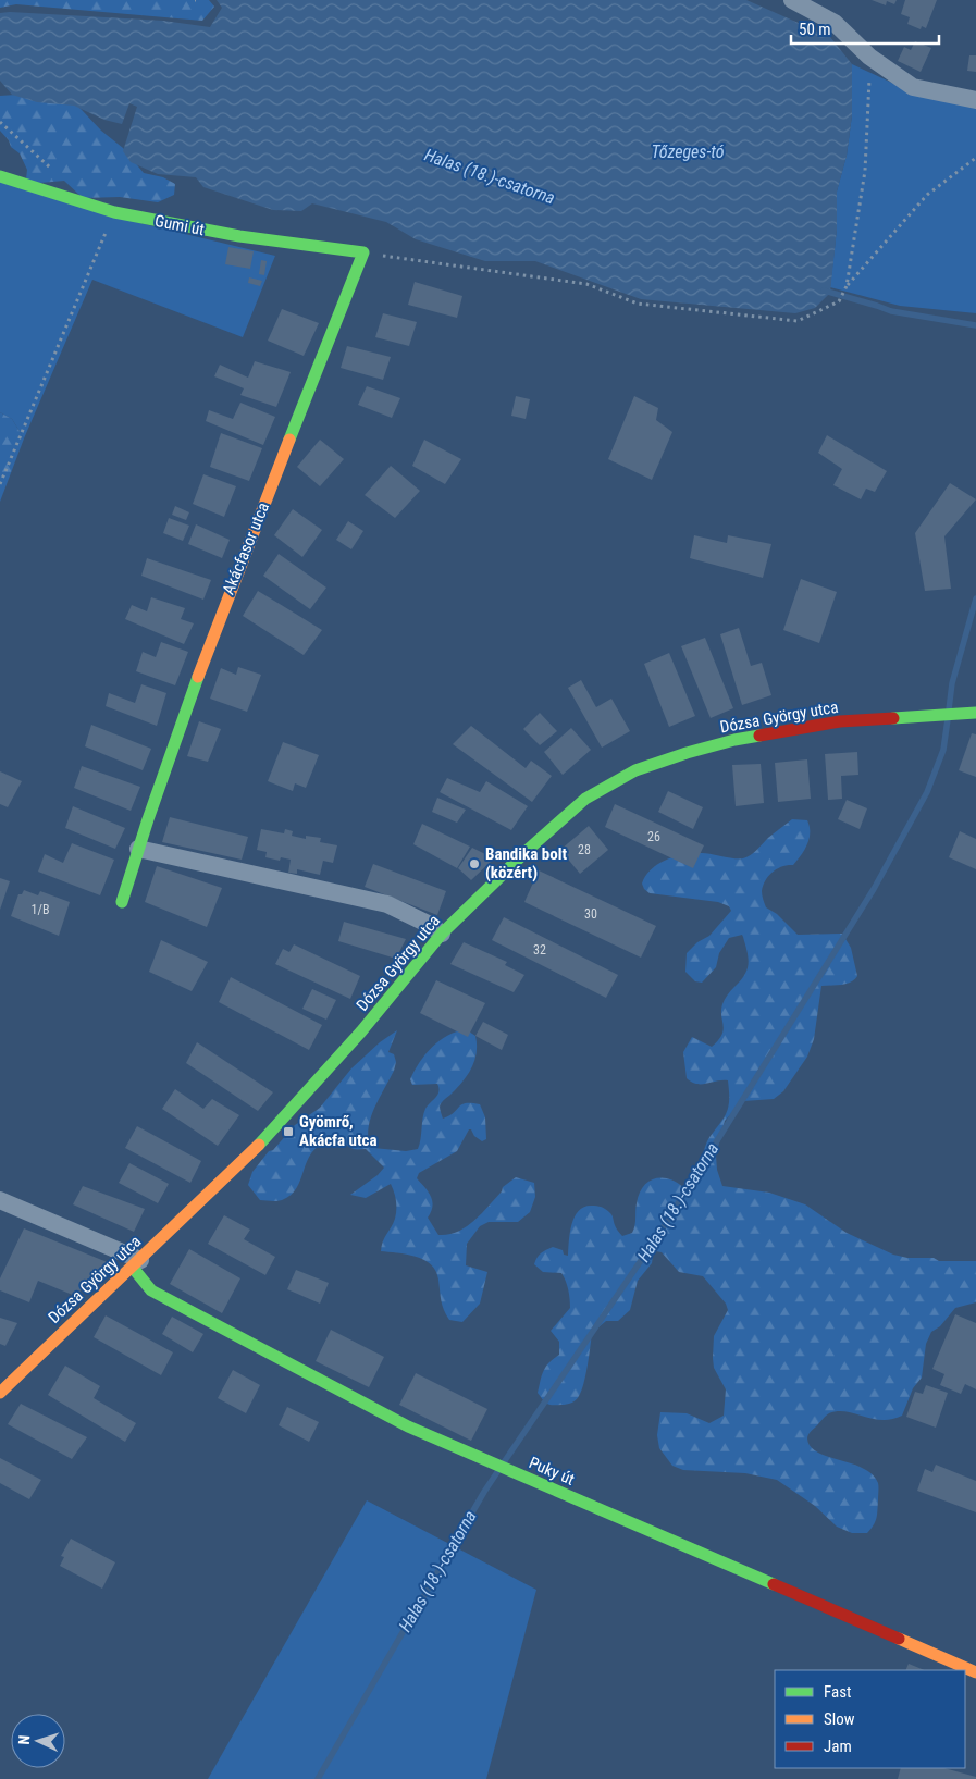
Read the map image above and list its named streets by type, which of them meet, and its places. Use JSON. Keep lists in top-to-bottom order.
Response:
{
  "streets": {
    "street": [
      "Gumi út",
      "Akácfasor utca",
      "Dózsa György utca",
      "Puky út"
    ]
  },
  "crossings": [
    ["Gumi út", "Akácfasor utca"],
    ["Dózsa György utca", "Puky út"]
  ],
  "water": ["Tőzeges-tó", "Halas (18.)-csatorna"],
  "places": {
    "other": ["Bandika bolt (közért)"],
    "transit": ["Gyömrő, Akácfa utca"]
  },
  "house_numbers": [
    "26",
    "28",
    "1/B",
    "30",
    "32"
  ],
  "legend": ["Fast", "Slow", "Jam"],
  "scale_bar": "50 m",
  "north": "left"
}
